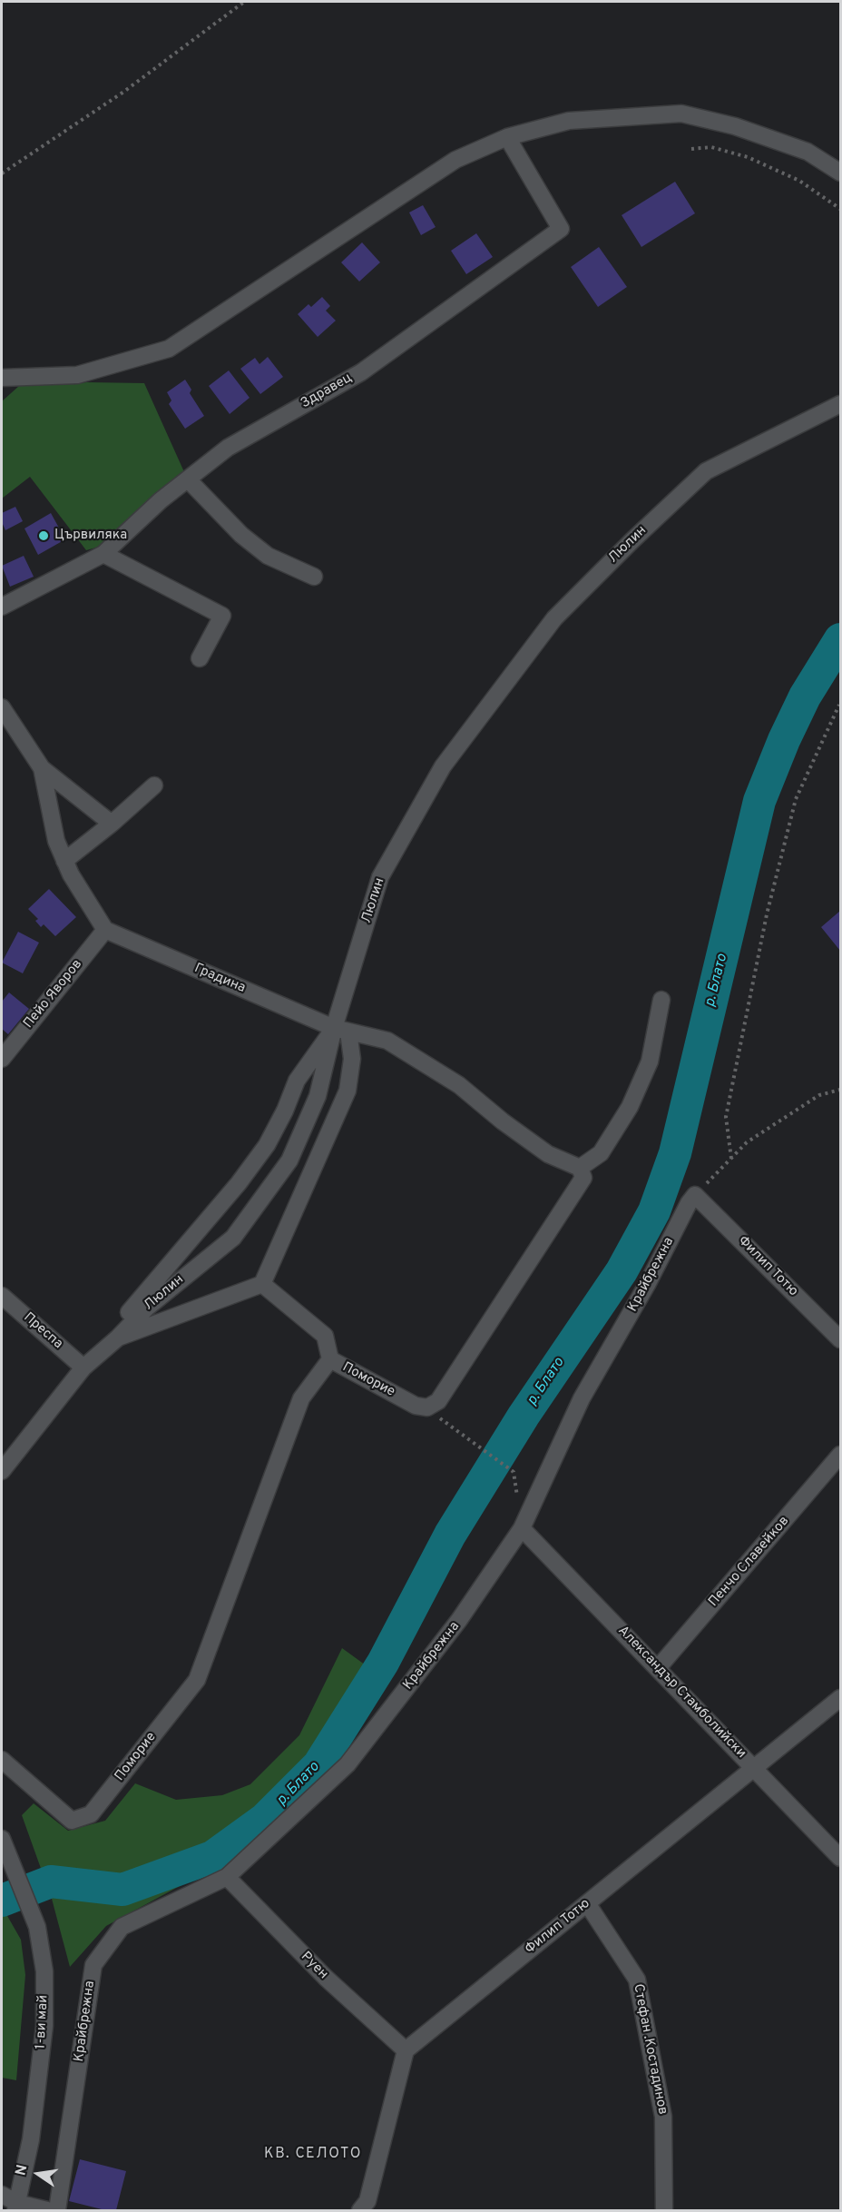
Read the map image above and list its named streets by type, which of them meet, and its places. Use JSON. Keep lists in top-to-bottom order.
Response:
{
  "streets": {
    "street": [
      "Здравец",
      "Люлин",
      "Градина",
      "Пейо Яворов",
      "Филип Тотю",
      "Крайбрежна",
      "Преспа",
      "Поморие",
      "Пенчо Славейков",
      "Александър Стамболийски",
      "Руен",
      "1-ви май",
      "Стефан .Костадинов"
    ]
  },
  "crossings": [
    ["Люлин", "Градина"],
    ["Люлин", "Преспа"],
    ["Градина", "Пейо Яворов"],
    ["Филип Тотю", "Крайбрежна"],
    ["Филип Тотю", "Александър Стамболийски"],
    ["Филип Тотю", "Руен"],
    ["Филип Тотю", "Стефан .Костадинов"],
    ["Крайбрежна", "Александър Стамболийски"],
    ["Крайбрежна", "Руен"],
    ["Пенчо Славейков", "Александър Стамболийски"]
  ],
  "districts": ["КВ. СЕЛОТО"],
  "water": ["р. Блато"],
  "places": ["Цървиляка"],
  "north": "left"
}
